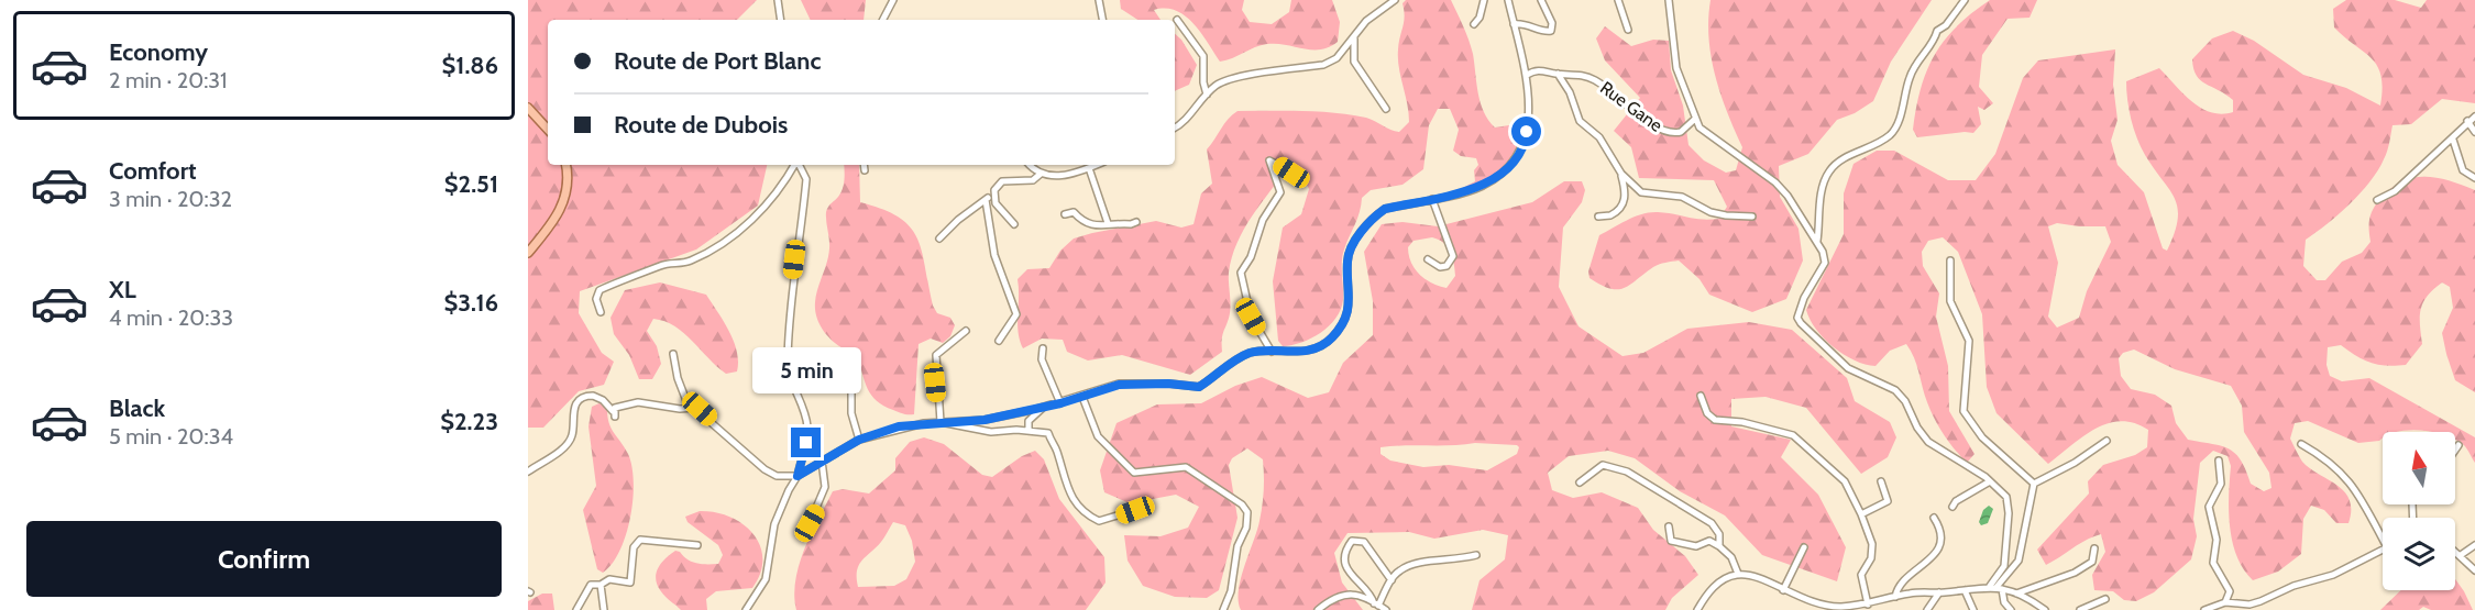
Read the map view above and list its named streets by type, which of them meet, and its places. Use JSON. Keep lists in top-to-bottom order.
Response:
{
  "streets": {
    "street": ["Rue Gane"]
  },
  "north": "top",
  "page": {
    "list": [
      {
        "name": "Economy",
        "note": "2 min · 20:31",
        "value": "$1.86"
      },
      {
        "name": "Comfort",
        "note": "3 min · 20:32",
        "value": "$2.51"
      },
      {
        "name": "XL",
        "note": "4 min · 20:33",
        "value": "$3.16"
      },
      {
        "name": "Black",
        "note": "5 min · 20:34",
        "value": "$2.23"
      }
    ],
    "banner": ["Route de Port Blanc", "Route de Dubois"],
    "bubble": "5 min",
    "buttons": "Confirm"
  }
}
